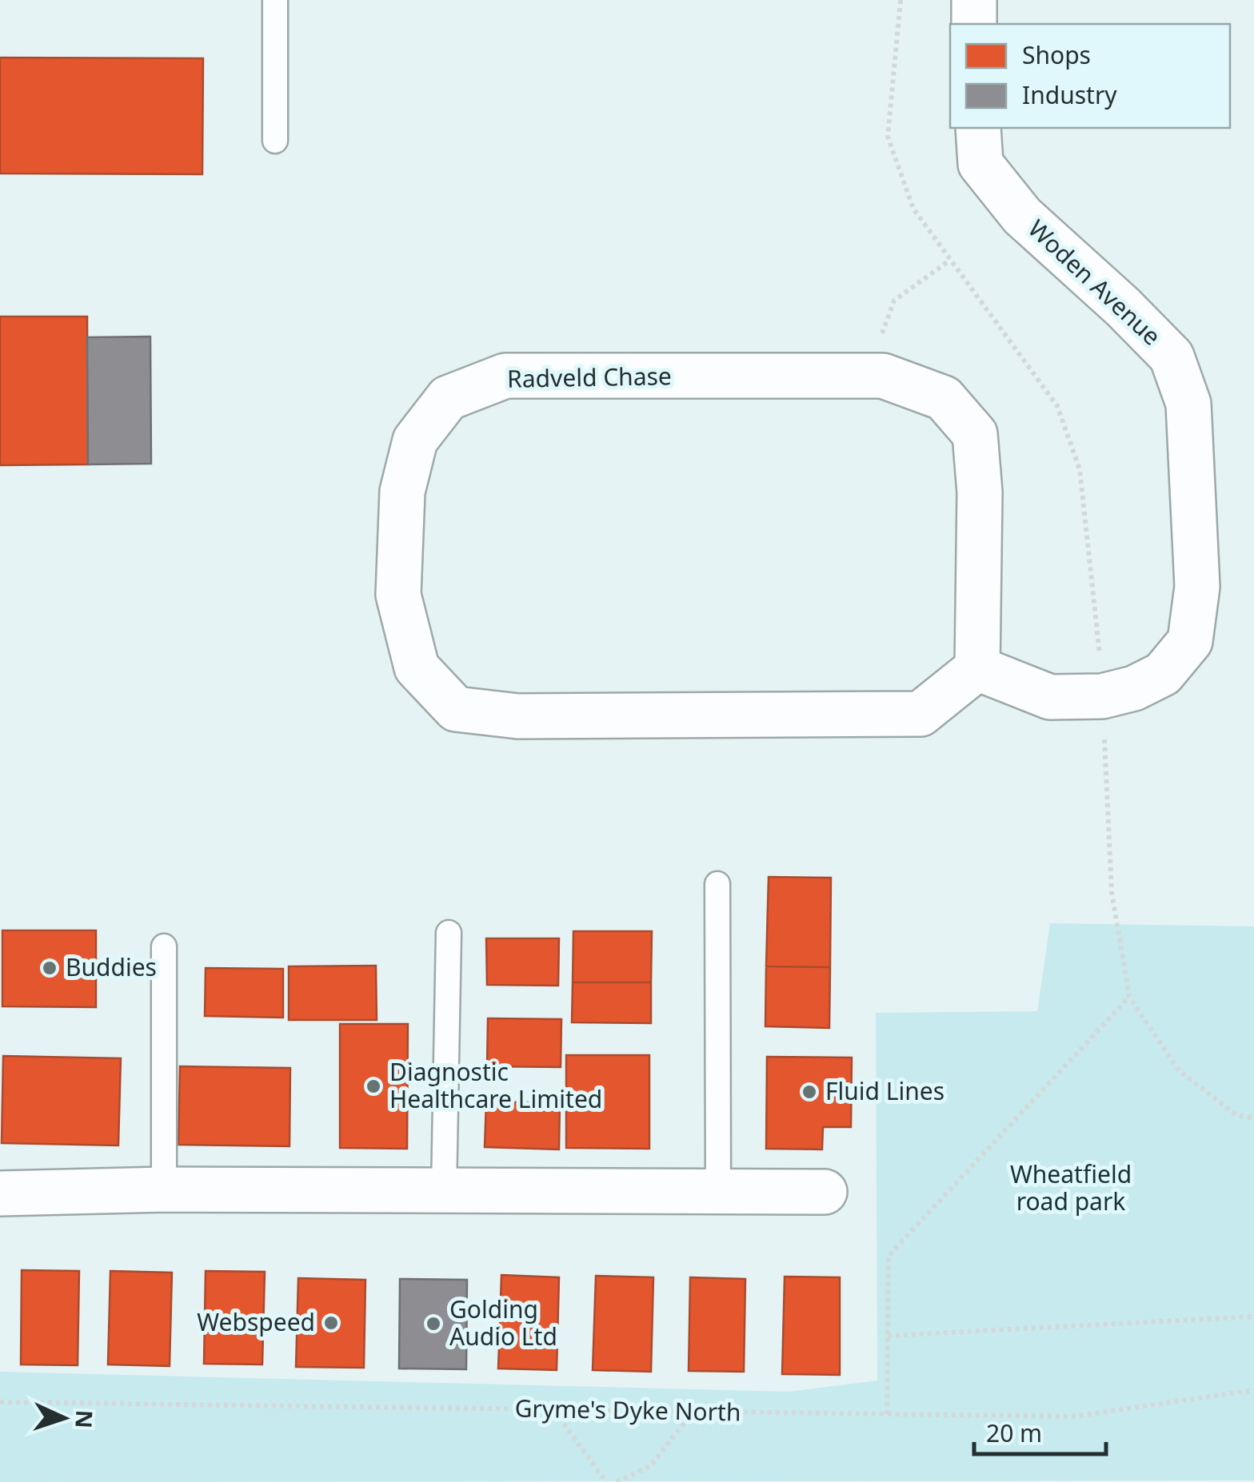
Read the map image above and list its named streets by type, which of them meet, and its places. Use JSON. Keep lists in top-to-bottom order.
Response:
{
  "streets": {
    "street": ["Woden Avenue", "Radveld Chase"],
    "path": ["Gryme's Dyke North"]
  },
  "parks": ["Wheatfield road park"],
  "places": [
    "Buddies",
    "Diagnostic Healthcare Limited",
    "Fluid Lines",
    "Webspeed",
    "Golding Audio Ltd"
  ],
  "legend": ["Shops", "Industry"],
  "scale_bar": "20 m",
  "north": "right"
}
